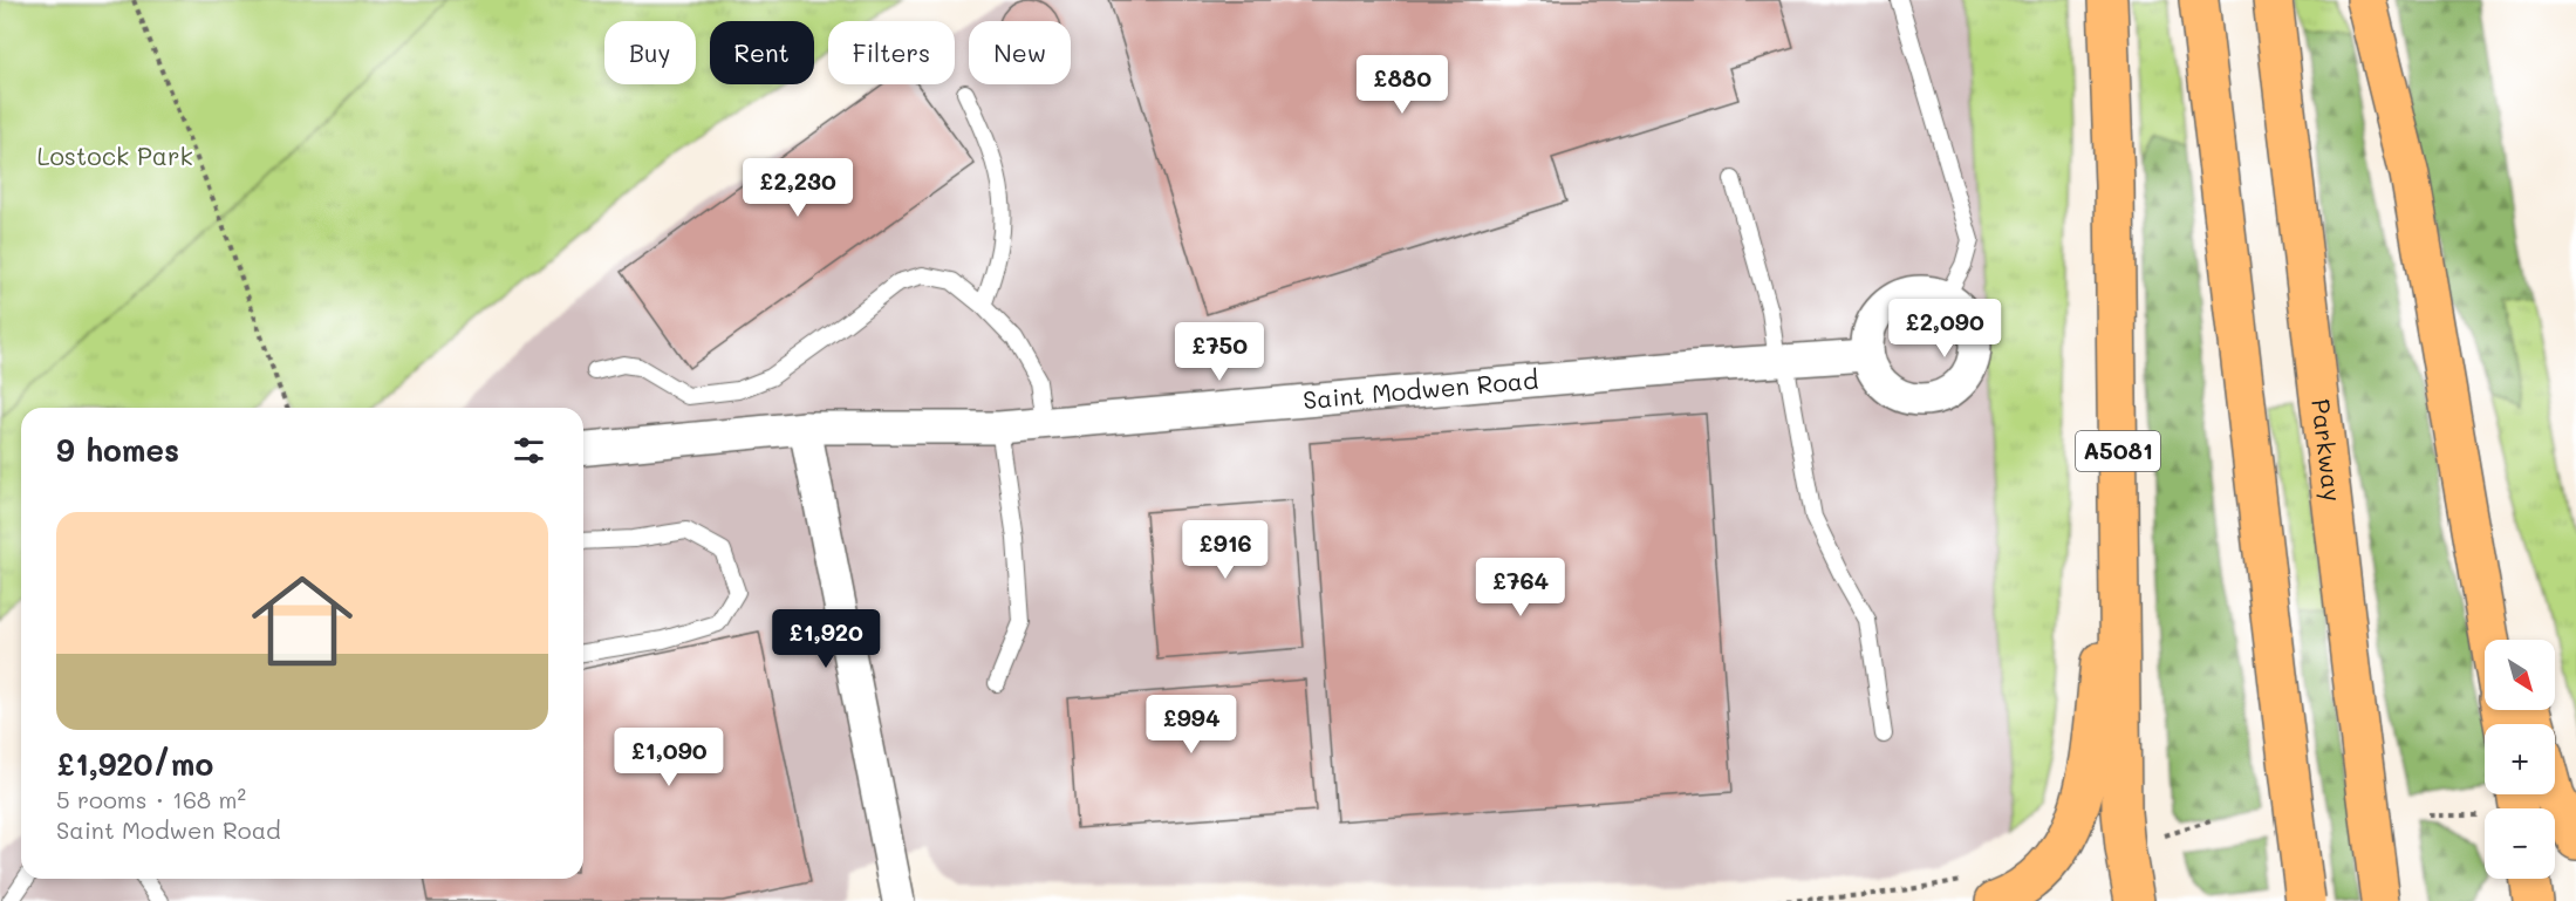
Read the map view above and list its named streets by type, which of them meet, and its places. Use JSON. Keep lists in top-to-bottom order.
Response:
{
  "streets": {
    "highway": ["A5081", "Parkway"],
    "street": ["Saint Modwen Road"]
  },
  "parks": ["Lostock Park"],
  "north": "bottom right",
  "page": {
    "chip": [
      "Buy",
      "Rent",
      "Filters",
      "New"
    ],
    "price": [
      "£880",
      "£2,230",
      "£2,090",
      "£750",
      "£916",
      "£764",
      "£1,920",
      "£994",
      "£1,090"
    ],
    "heading": "9 homes",
    "list": [
      {
        "name": "£1,920/mo",
        "note": "5 rooms · 168 m² · Saint Modwen Road"
      }
    ],
    "map_buttons": ["+", "−"]
  }
}
